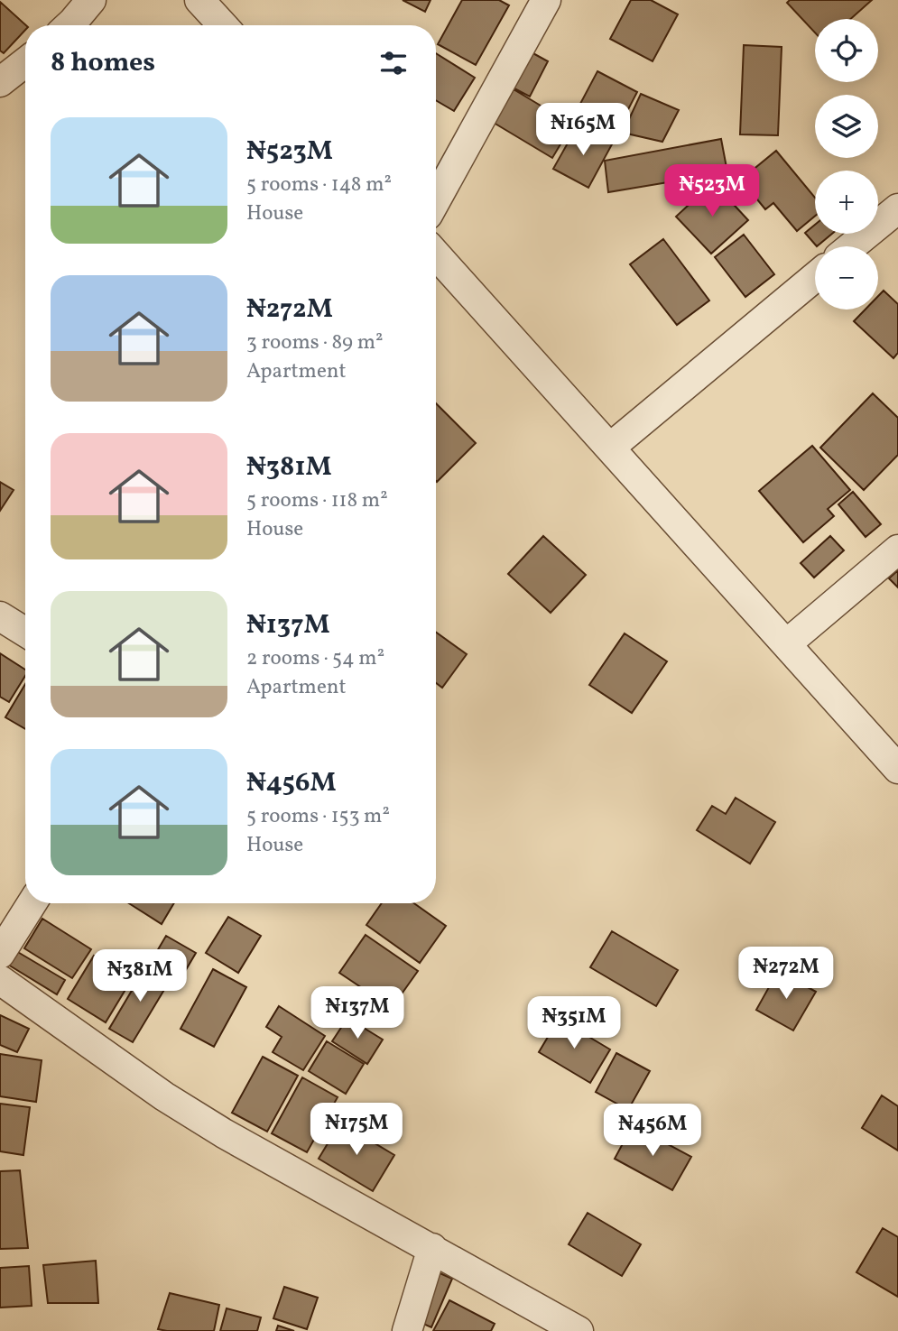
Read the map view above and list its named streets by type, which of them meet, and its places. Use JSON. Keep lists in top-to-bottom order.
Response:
{
  "page": {
    "map_buttons": ["+", "−"],
    "heading": "8 homes",
    "list": [
      {
        "name": "₦523M",
        "note": "5 rooms · 148 m² · House"
      },
      {
        "name": "₦272M",
        "note": "3 rooms · 89 m² · Apartment"
      },
      {
        "name": "₦381M",
        "note": "5 rooms · 118 m² · House"
      },
      {
        "name": "₦137M",
        "note": "2 rooms · 54 m² · Apartment"
      },
      {
        "name": "₦456M",
        "note": "5 rooms · 153 m² · House"
      }
    ],
    "price": [
      "₦165M",
      "₦523M",
      "₦272M",
      "₦381M",
      "₦137M",
      "₦351M",
      "₦175M",
      "₦456M"
    ]
  }
}
